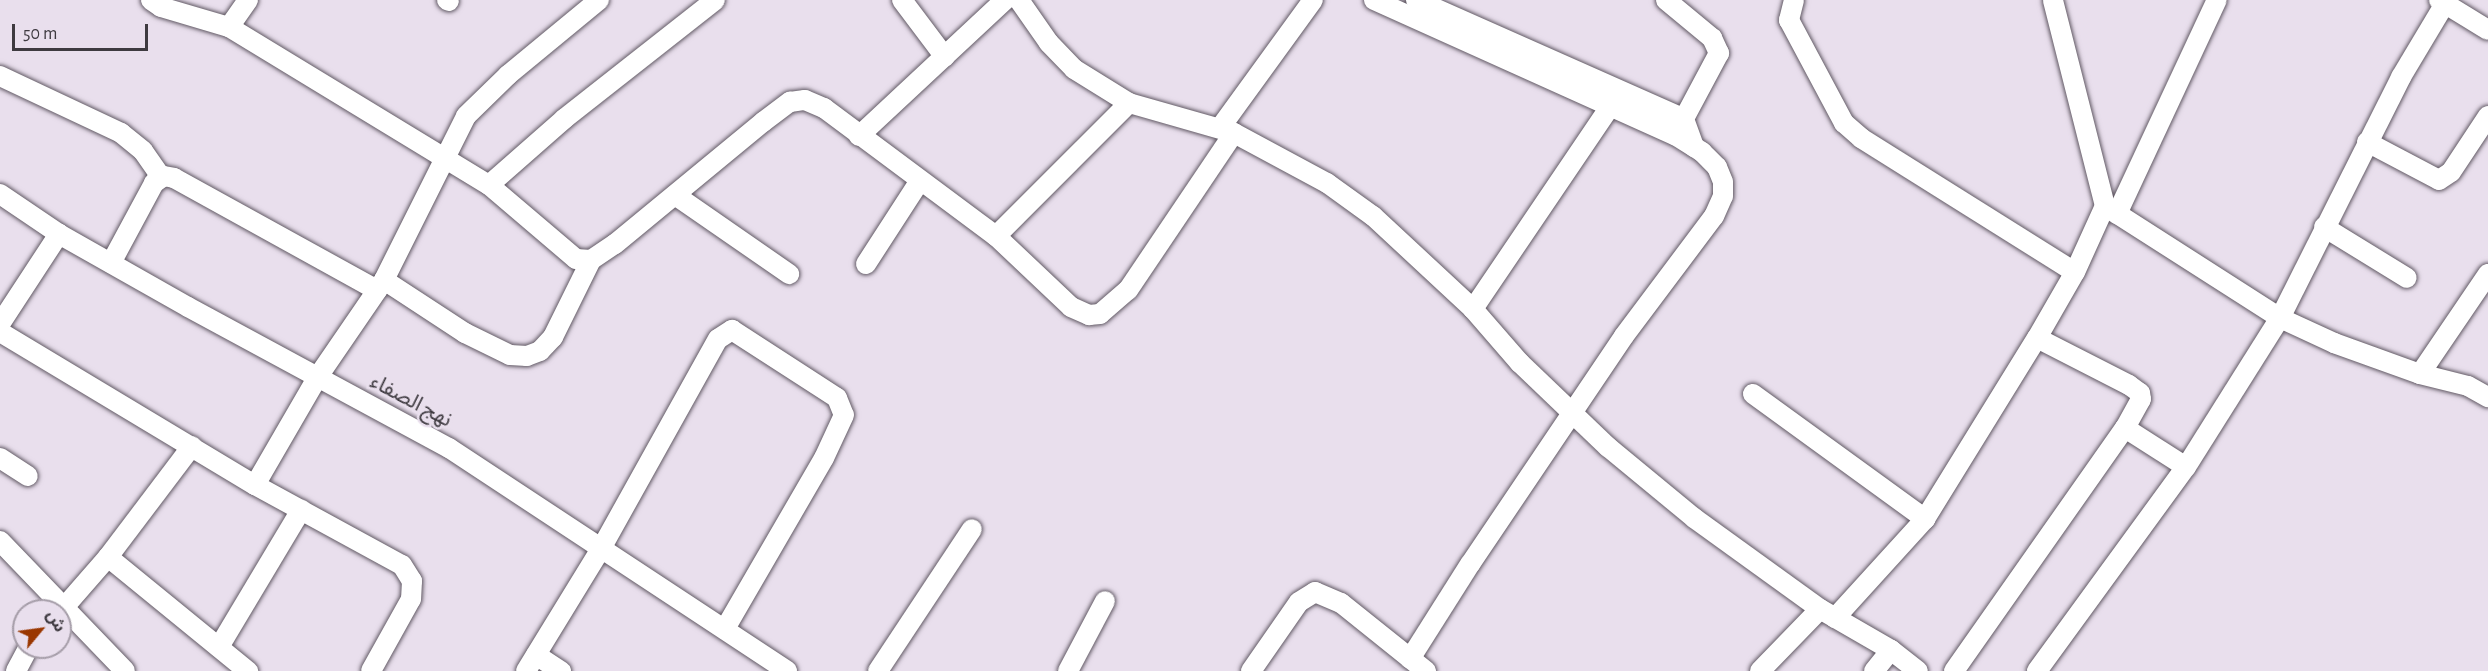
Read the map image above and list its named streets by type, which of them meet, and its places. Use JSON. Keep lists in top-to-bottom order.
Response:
{
  "streets": {
    "street": ["نهج الصفاء"]
  },
  "scale_bar": "50 m",
  "north": "top right"
}
